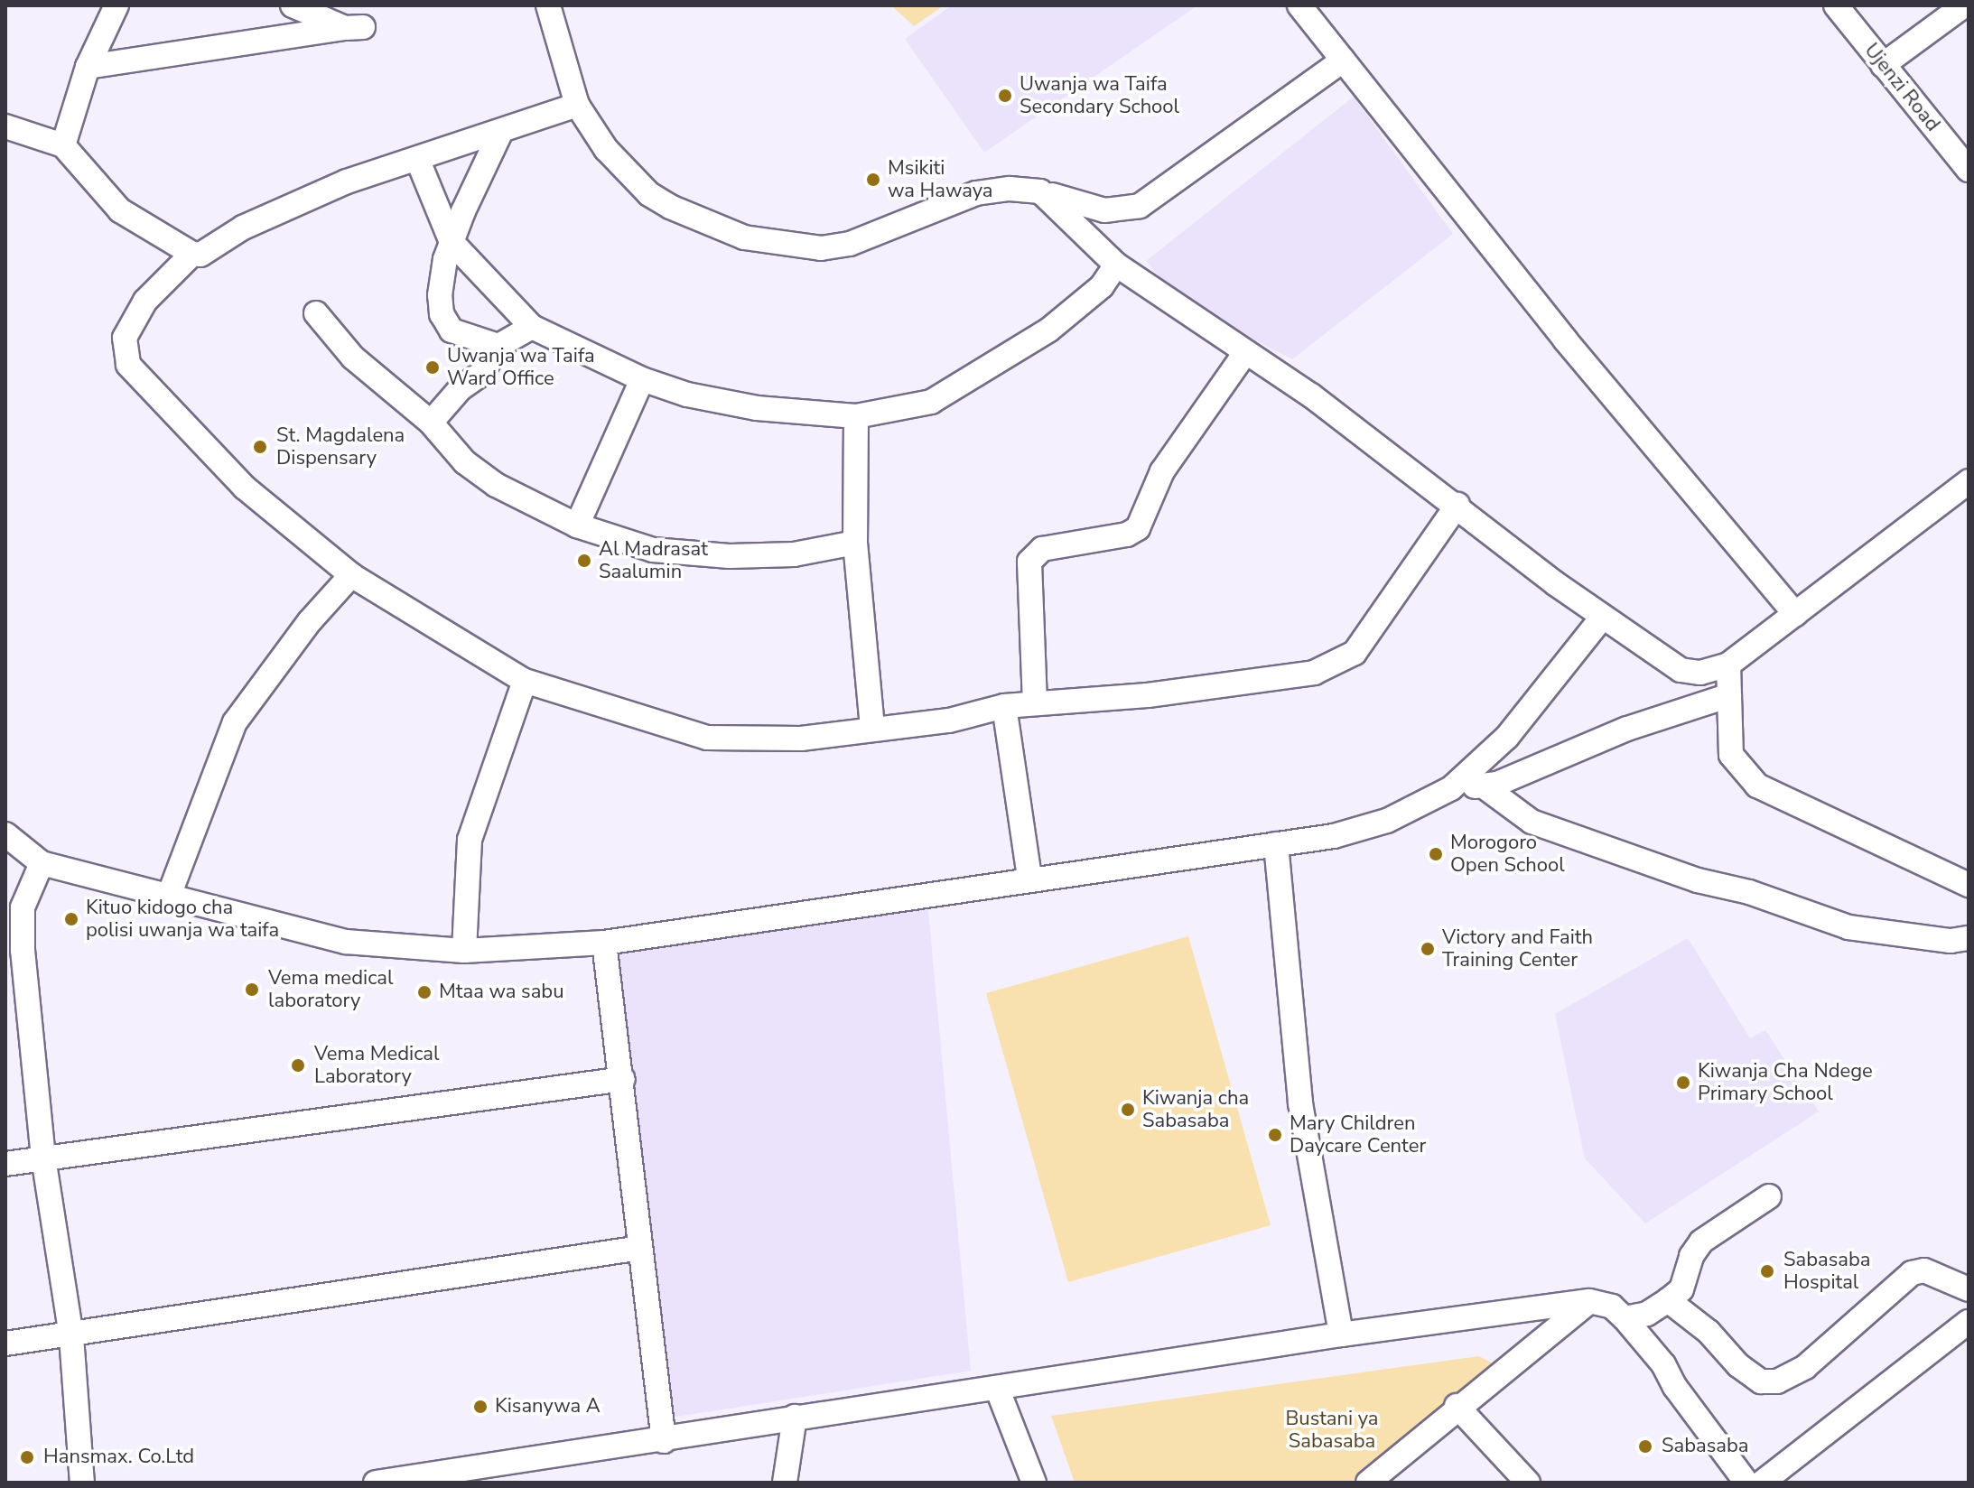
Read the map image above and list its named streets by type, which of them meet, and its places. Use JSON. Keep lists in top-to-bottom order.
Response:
{
  "streets": {
    "street": ["Ujenzi Road"]
  },
  "parks": ["Bustani ya Sabasaba"],
  "places": [
    "Uwanja wa Taifa Secondary School",
    "Msikiti wa Hawaya",
    "Uwanja wa Taifa Ward Office",
    "St. Magdalena Dispensary",
    "Al Madrasat Saalumin",
    "Morogoro Open School",
    "Kituo kidogo cha polisi uwanja wa taifa",
    "Victory and Faith Training Center",
    "Vema medical laboratory",
    "Mtaa wa sabu",
    "Vema Medical Laboratory",
    "Kiwanja Cha Ndege Primary School",
    "Kiwanja cha Sabasaba",
    "Mary Children Daycare Center",
    "Sabasaba Hospital",
    "Kisanywa A",
    "Sabasaba",
    "Hansmax. Co.Ltd"
  ]
}
